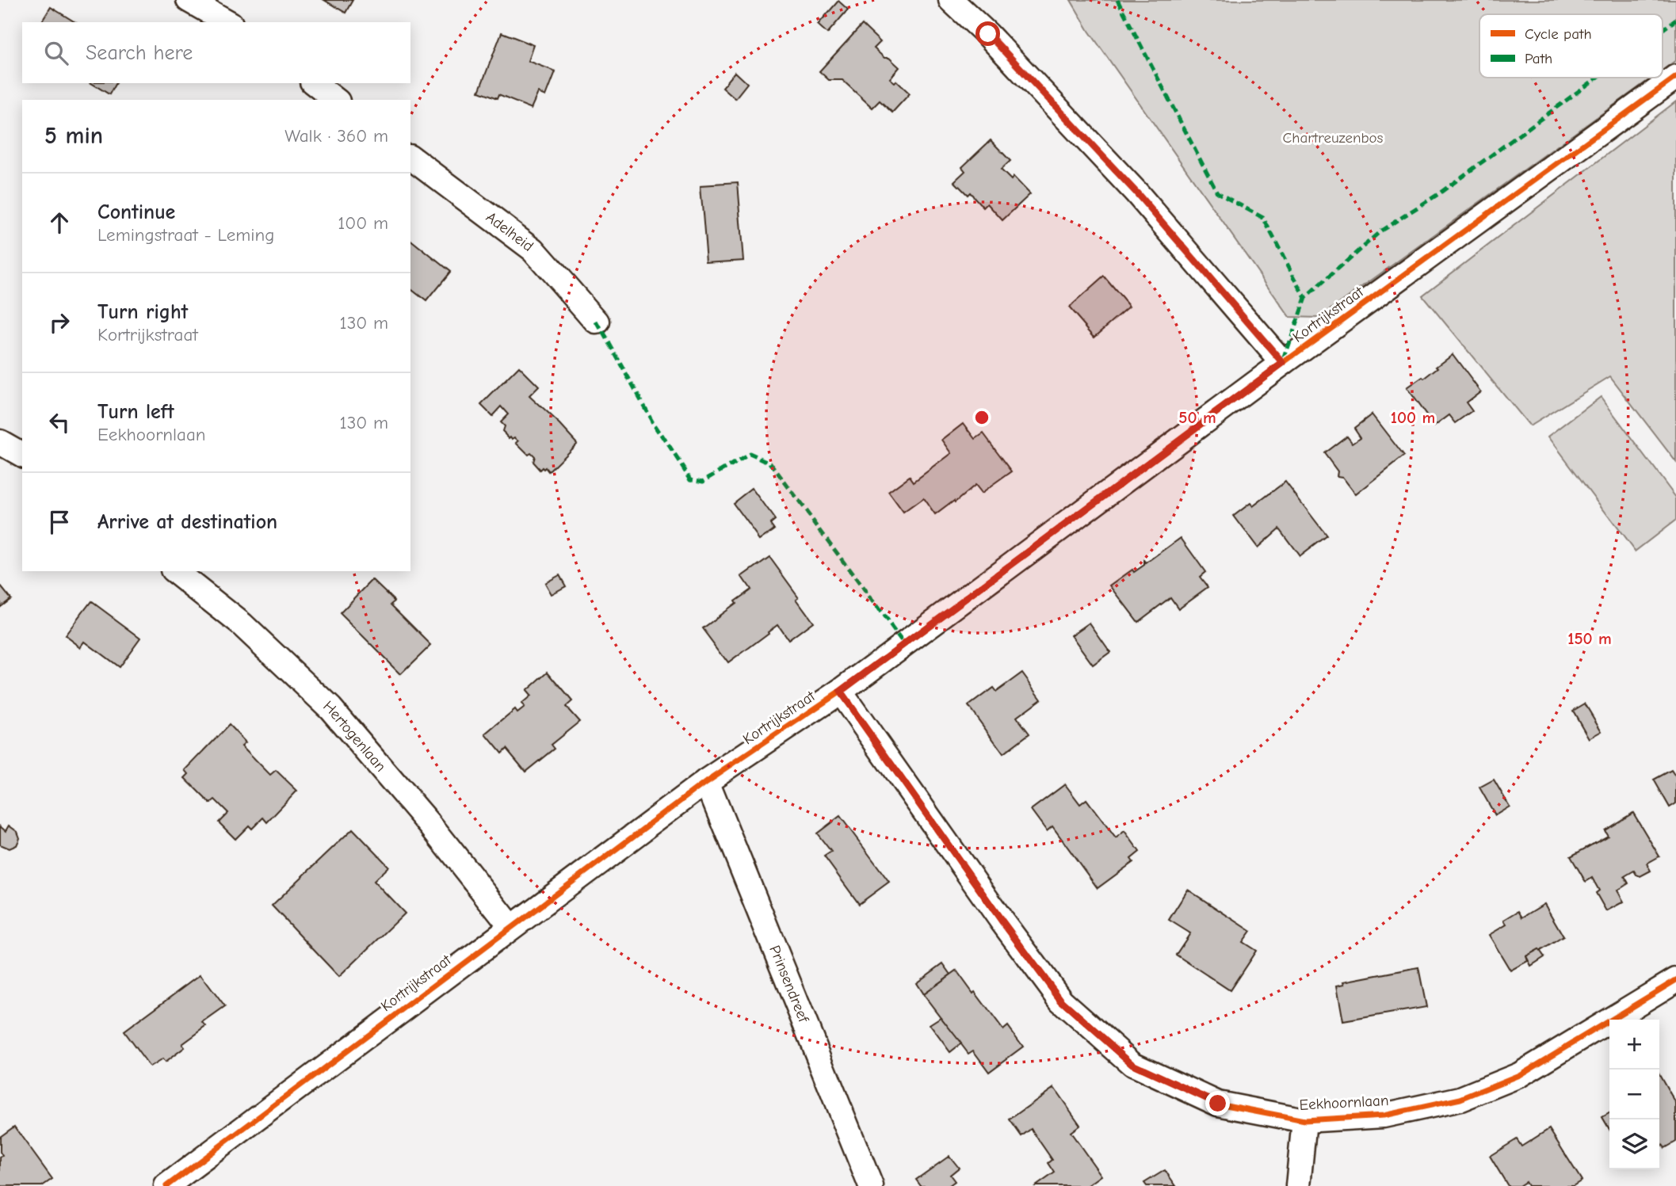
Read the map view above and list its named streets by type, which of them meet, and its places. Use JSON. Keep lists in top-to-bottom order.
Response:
{
  "streets": {
    "street": [
      "Adelheid",
      "Kortrijkstraat",
      "Hertogenlaan",
      "Prinsendreef",
      "Eekhoornlaan"
    ]
  },
  "crossings": [
    ["Kortrijkstraat", "Hertogenlaan"],
    ["Kortrijkstraat", "Prinsendreef"],
    ["Kortrijkstraat", "Eekhoornlaan"]
  ],
  "parks": ["Chartreuzenbos"],
  "legend": ["Cycle path", "Path"],
  "page": {
    "search": "Search here",
    "heading": ["5 min", "Walk · 360 m"],
    "list": [
      ["Continue", "Lemingstraat - Leming", "100 m"],
      ["Turn right", "Kortrijkstraat", "130 m"],
      ["Turn left", "Eekhoornlaan", "130 m"],
      "Arrive at destination"
    ],
    "map_buttons": ["+", "−"]
  },
  "rings": ["50 m", "100 m", "150 m"]
}
